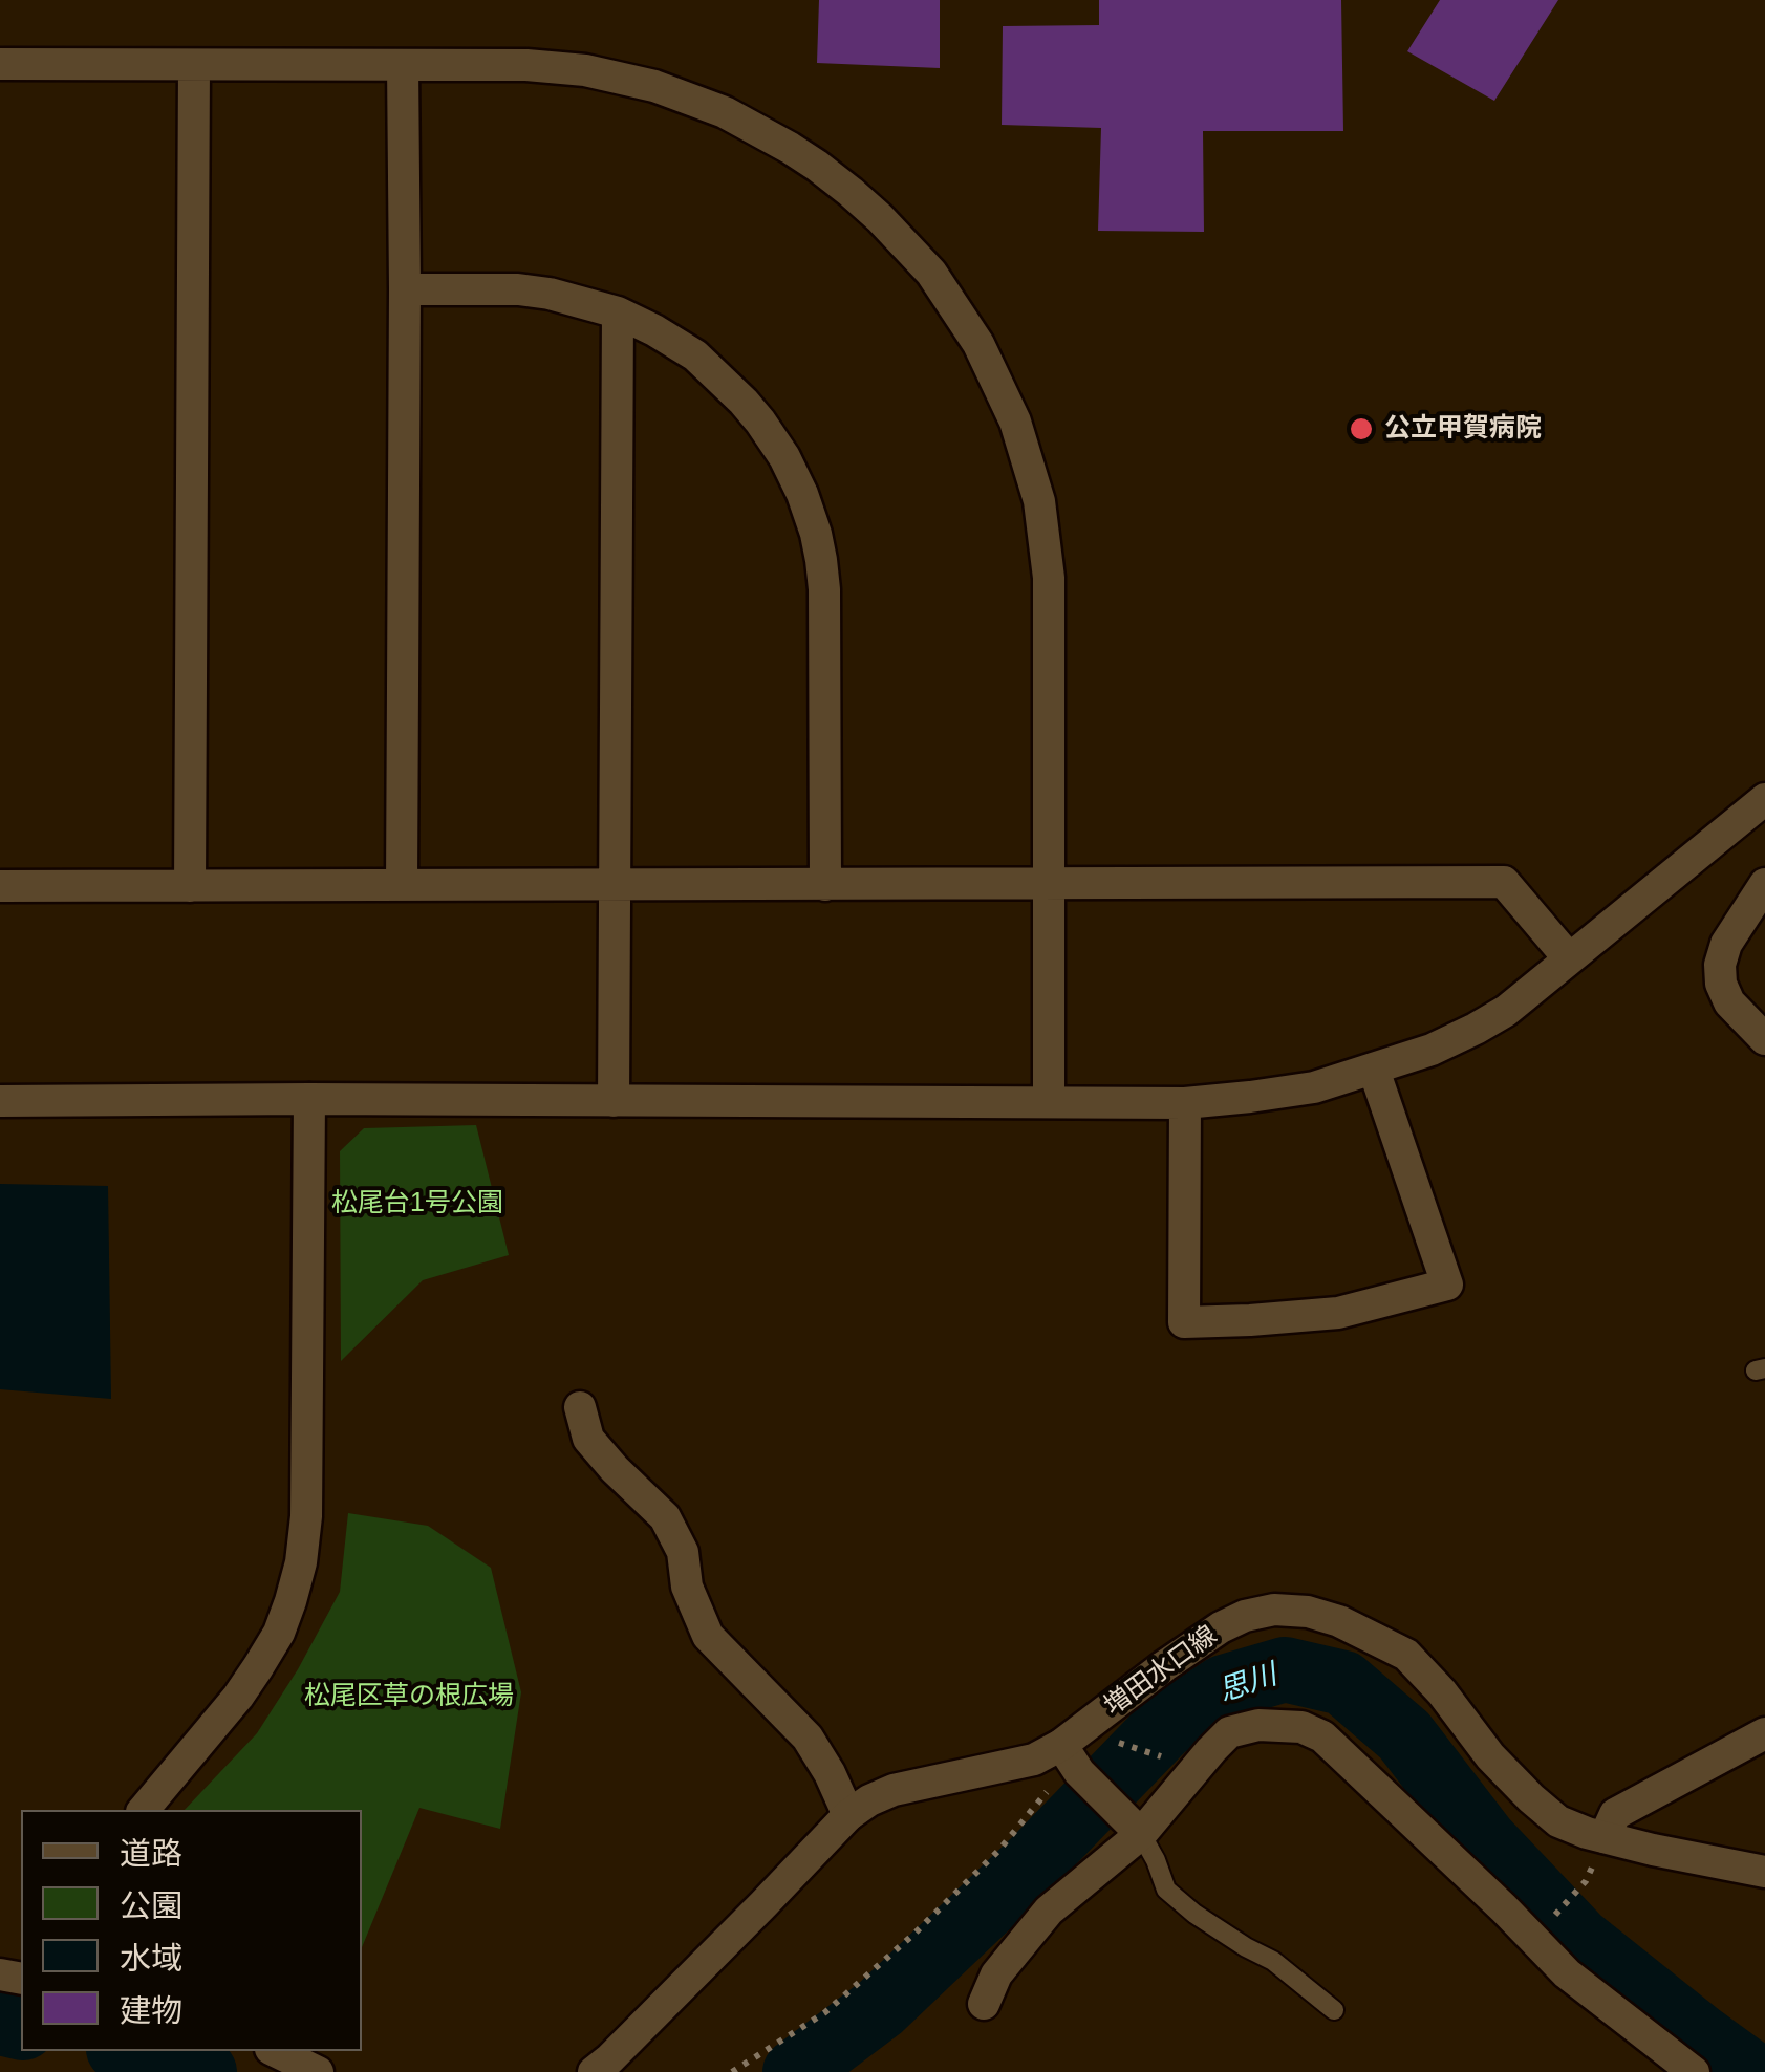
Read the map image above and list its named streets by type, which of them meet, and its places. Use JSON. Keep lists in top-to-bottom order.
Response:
{
  "streets": {
    "street": ["増田水口線"]
  },
  "water": ["思川"],
  "parks": ["松尾台1号公園", "松尾区草の根広場"],
  "places": ["公立甲賀病院"],
  "legend": [
    "道路",
    "公園",
    "水域",
    "建物"
  ]
}
